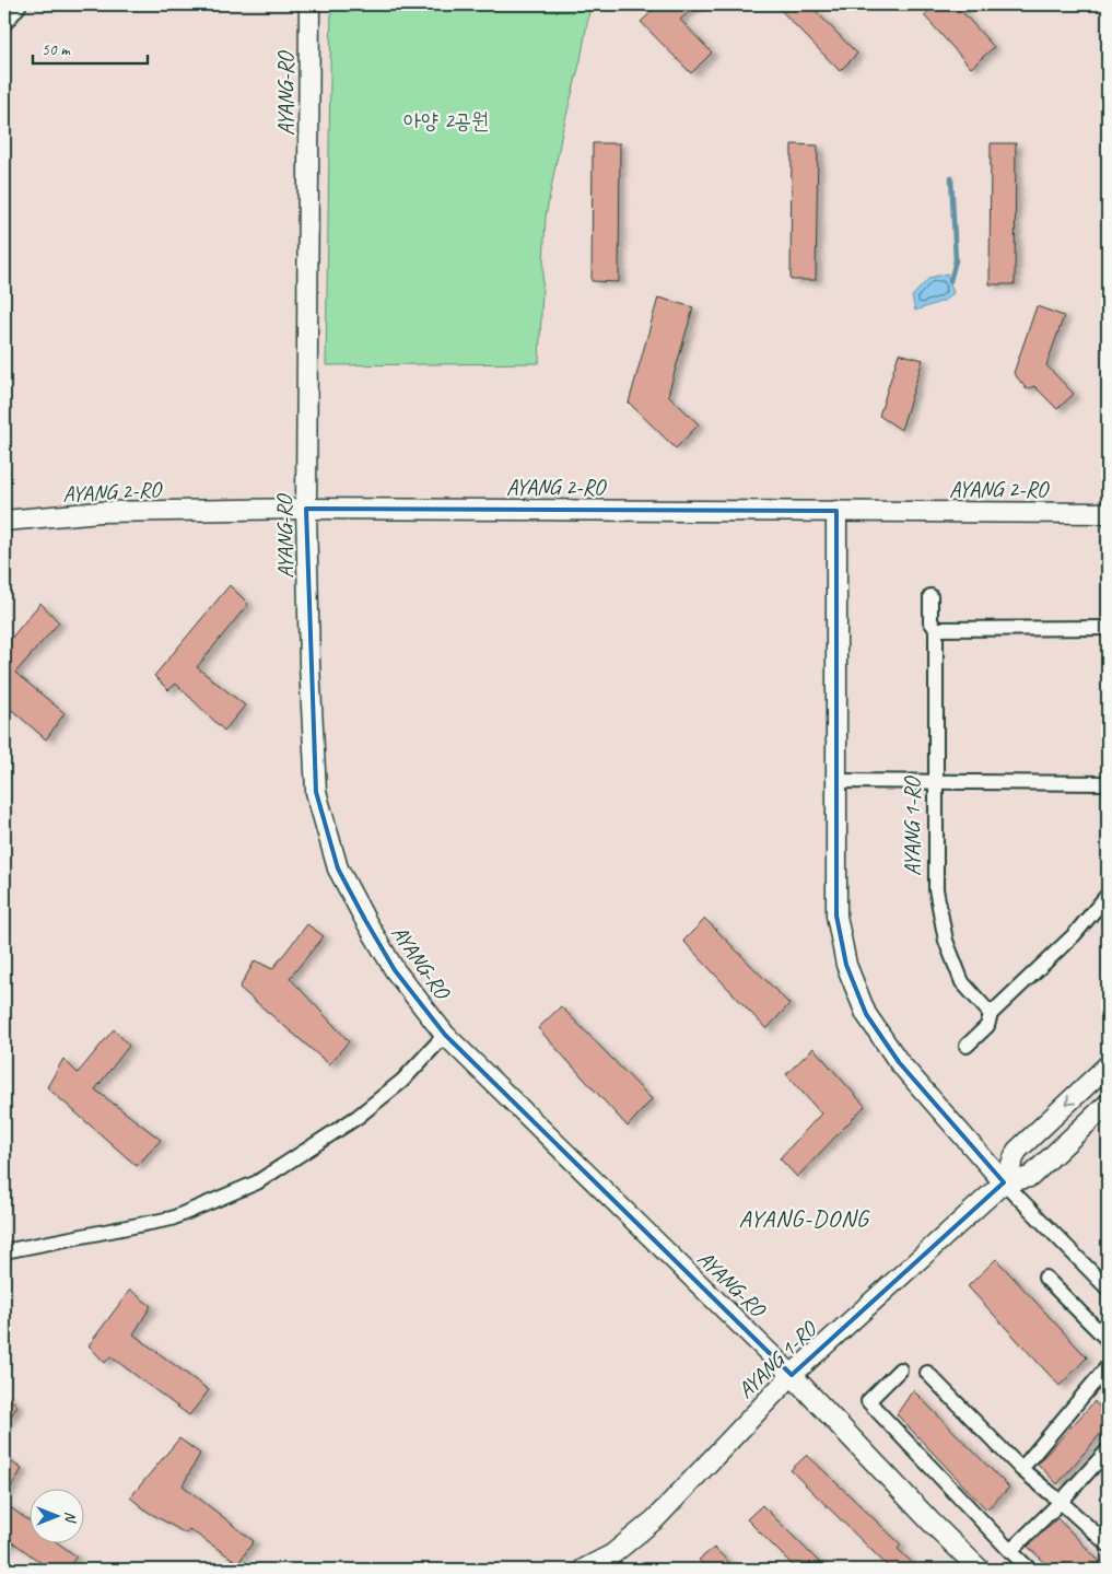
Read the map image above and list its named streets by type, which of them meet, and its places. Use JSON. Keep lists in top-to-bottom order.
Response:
{
  "streets": {
    "street": ["AYANG-RO", "AYANG 2-RO", "AYANG 1-RO"]
  },
  "crossings": [
    ["AYANG-RO", "AYANG 2-RO"],
    ["AYANG-RO", "AYANG 1-RO"]
  ],
  "districts": ["AYANG-DONG"],
  "parks": ["아양 2공원"],
  "scale_bar": "50 m",
  "north": "right"
}
